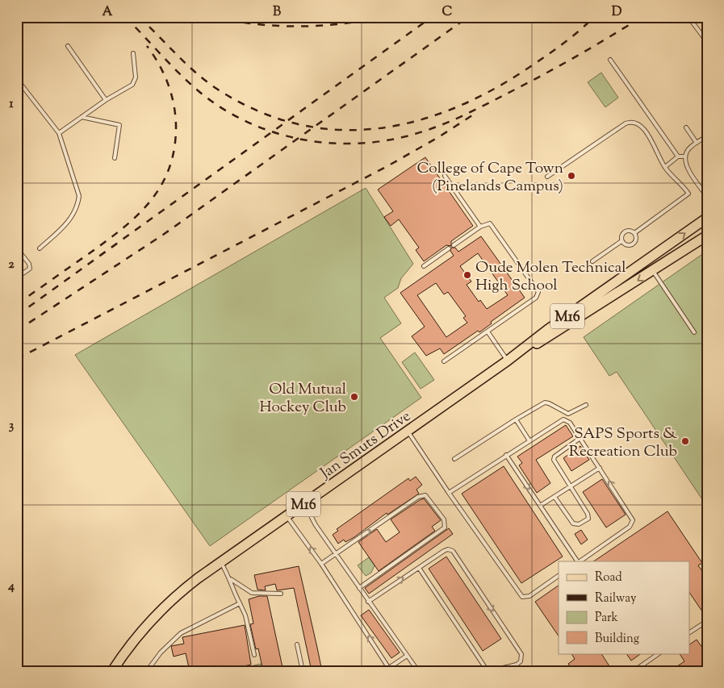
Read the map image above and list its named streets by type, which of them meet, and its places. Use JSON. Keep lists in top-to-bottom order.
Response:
{
  "streets": {
    "main road": ["M16", "Jan Smuts Drive"]
  },
  "places": [
    "College of Cape Town (Pinelands Campus)",
    "Oude Molen Technical High School",
    "Old Mutual Hockey Club",
    "SAPS Sports & Recreation Club"
  ],
  "legend": [
    "Road",
    "Railway",
    "Park",
    "Building"
  ],
  "grid": {
    "columns": [
      "A",
      "B",
      "C",
      "D"
    ],
    "rows": [
      "1",
      "2",
      "3",
      "4"
    ]
  }
}
